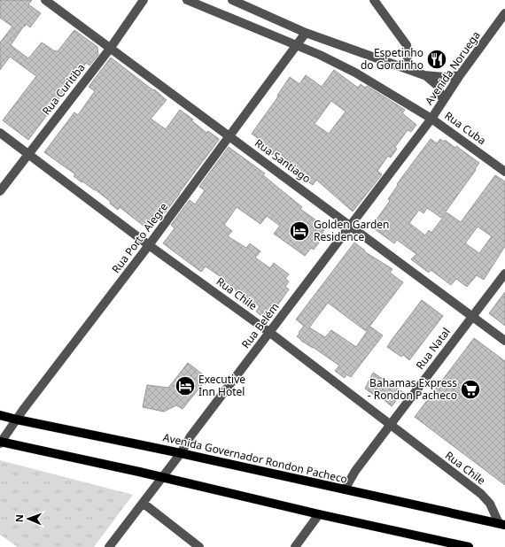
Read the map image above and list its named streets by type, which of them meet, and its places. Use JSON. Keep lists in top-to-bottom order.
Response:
{
  "streets": {
    "main road": ["Avenida Governador Rondon Pacheco"],
    "street": [
      "Avenida Noruega",
      "Rua Curitiba",
      "Rua Cuba",
      "Rua Santiago",
      "Rua Porto Alegre",
      "Rua Chile",
      "Rua Belém",
      "Rua Natal"
    ]
  },
  "crossings": [
    ["Avenida Noruega", "Rua Cuba"],
    ["Avenida Noruega", "Rua Belém"],
    ["Rua Curitiba", "Rua Santiago"],
    ["Rua Curitiba", "Rua Chile"],
    ["Rua Cuba", "Rua Porto Alegre"],
    ["Rua Cuba", "Rua Belém"],
    ["Rua Santiago", "Rua Porto Alegre"],
    ["Rua Santiago", "Rua Belém"],
    ["Rua Santiago", "Rua Natal"],
    ["Rua Porto Alegre", "Rua Chile"],
    ["Rua Porto Alegre", "Avenida Governador Rondon Pacheco"],
    ["Rua Chile", "Rua Belém"],
    ["Rua Chile", "Rua Natal"],
    ["Rua Chile", "Avenida Governador Rondon Pacheco"],
    ["Rua Belém", "Avenida Governador Rondon Pacheco"],
    ["Rua Natal", "Avenida Governador Rondon Pacheco"]
  ],
  "places": {
    "restaurant": ["Espetinho do Gordinho"],
    "hotel": ["Golden Garden Residence", "Executive Inn Hotel"],
    "supermarket": ["Bahamas Express - Rondon Pacheco"]
  },
  "north": "left"
}
